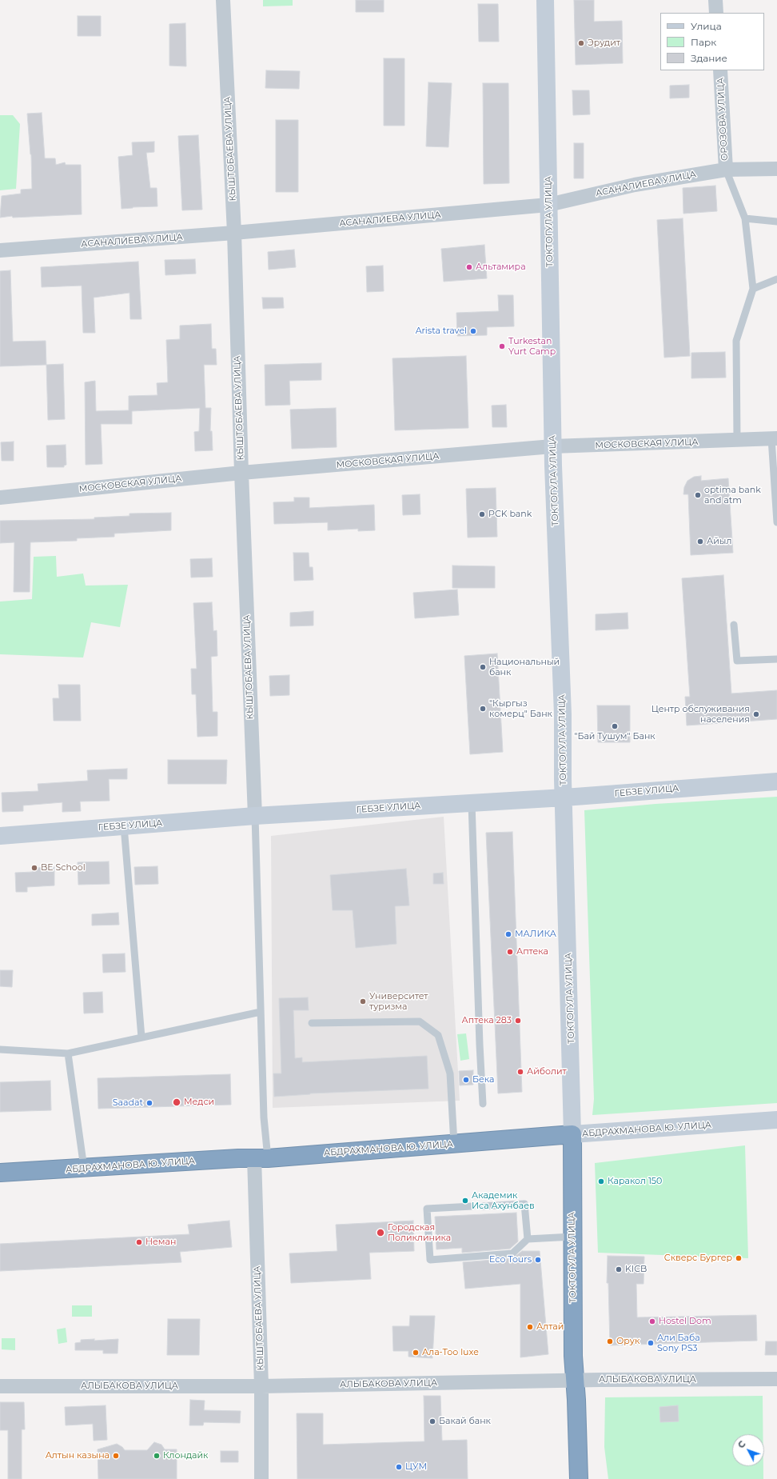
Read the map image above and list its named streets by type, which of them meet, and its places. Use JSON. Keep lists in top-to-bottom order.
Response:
{
  "streets": {
    "highway": ["ТОКТОГУЛА УЛИЦА", "АБДРАХМАНОВА Ю. УЛИЦА"],
    "main road": ["ГЕБЗЕ УЛИЦА"],
    "street": [
      "ОРОЗОВА УЛИЦА",
      "КЫШТОБАЕВА УЛИЦА",
      "АСАНАЛИЕВА УЛИЦА",
      "МОСКОВСКАЯ УЛИЦА",
      "АЛЫБАКОВА УЛИЦА"
    ]
  },
  "crossings": [
    ["ОРОЗОВА УЛИЦА", "АСАНАЛИЕВА УЛИЦА"],
    ["КЫШТОБАЕВА УЛИЦА", "АСАНАЛИЕВА УЛИЦА"],
    ["КЫШТОБАЕВА УЛИЦА", "МОСКОВСКАЯ УЛИЦА"],
    ["КЫШТОБАЕВА УЛИЦА", "ГЕБЗЕ УЛИЦА"],
    ["КЫШТОБАЕВА УЛИЦА", "АБДРАХМАНОВА Ю. УЛИЦА"],
    ["КЫШТОБАЕВА УЛИЦА", "АЛЫБАКОВА УЛИЦА"],
    ["АСАНАЛИЕВА УЛИЦА", "ТОКТОГУЛА УЛИЦА"],
    ["ТОКТОГУЛА УЛИЦА", "МОСКОВСКАЯ УЛИЦА"],
    ["ТОКТОГУЛА УЛИЦА", "ГЕБЗЕ УЛИЦА"],
    ["ТОКТОГУЛА УЛИЦА", "АБДРАХМАНОВА Ю. УЛИЦА"],
    ["ТОКТОГУЛА УЛИЦА", "АЛЫБАКОВА УЛИЦА"]
  ],
  "places": [
    "Эрудит",
    "Альтамира",
    "Arista travel",
    "Turkestan Yurt Camp",
    "optima bank and atm",
    "PCK bank",
    "Айыл",
    "Национальный банк",
    "\"Кыргыз комерц\" Банк",
    "Центр обслуживания населения",
    "\"Бай Тушум\" Банк",
    "BE School",
    "МАЛИКА",
    "Аптека",
    "Университет туризма",
    "Аптека 283",
    "Айболит",
    "Бека",
    "Медси",
    "Saadat",
    "Каракол 150",
    "Академик Иса Ахунбаев",
    "Городская Поликлиника",
    "Неман",
    "Скверс Бургер",
    "Eco Tours",
    "KICB",
    "Hostel Dom",
    "Алтай",
    "Орук",
    "Али Баба Sony PS3",
    "Ала-Тоо luxe",
    "Бакай банк",
    "Алтын казына",
    "Клондайк",
    "ЦУМ"
  ],
  "legend": ["Улица", "Парк", "Здание"],
  "north": "top left"
}
